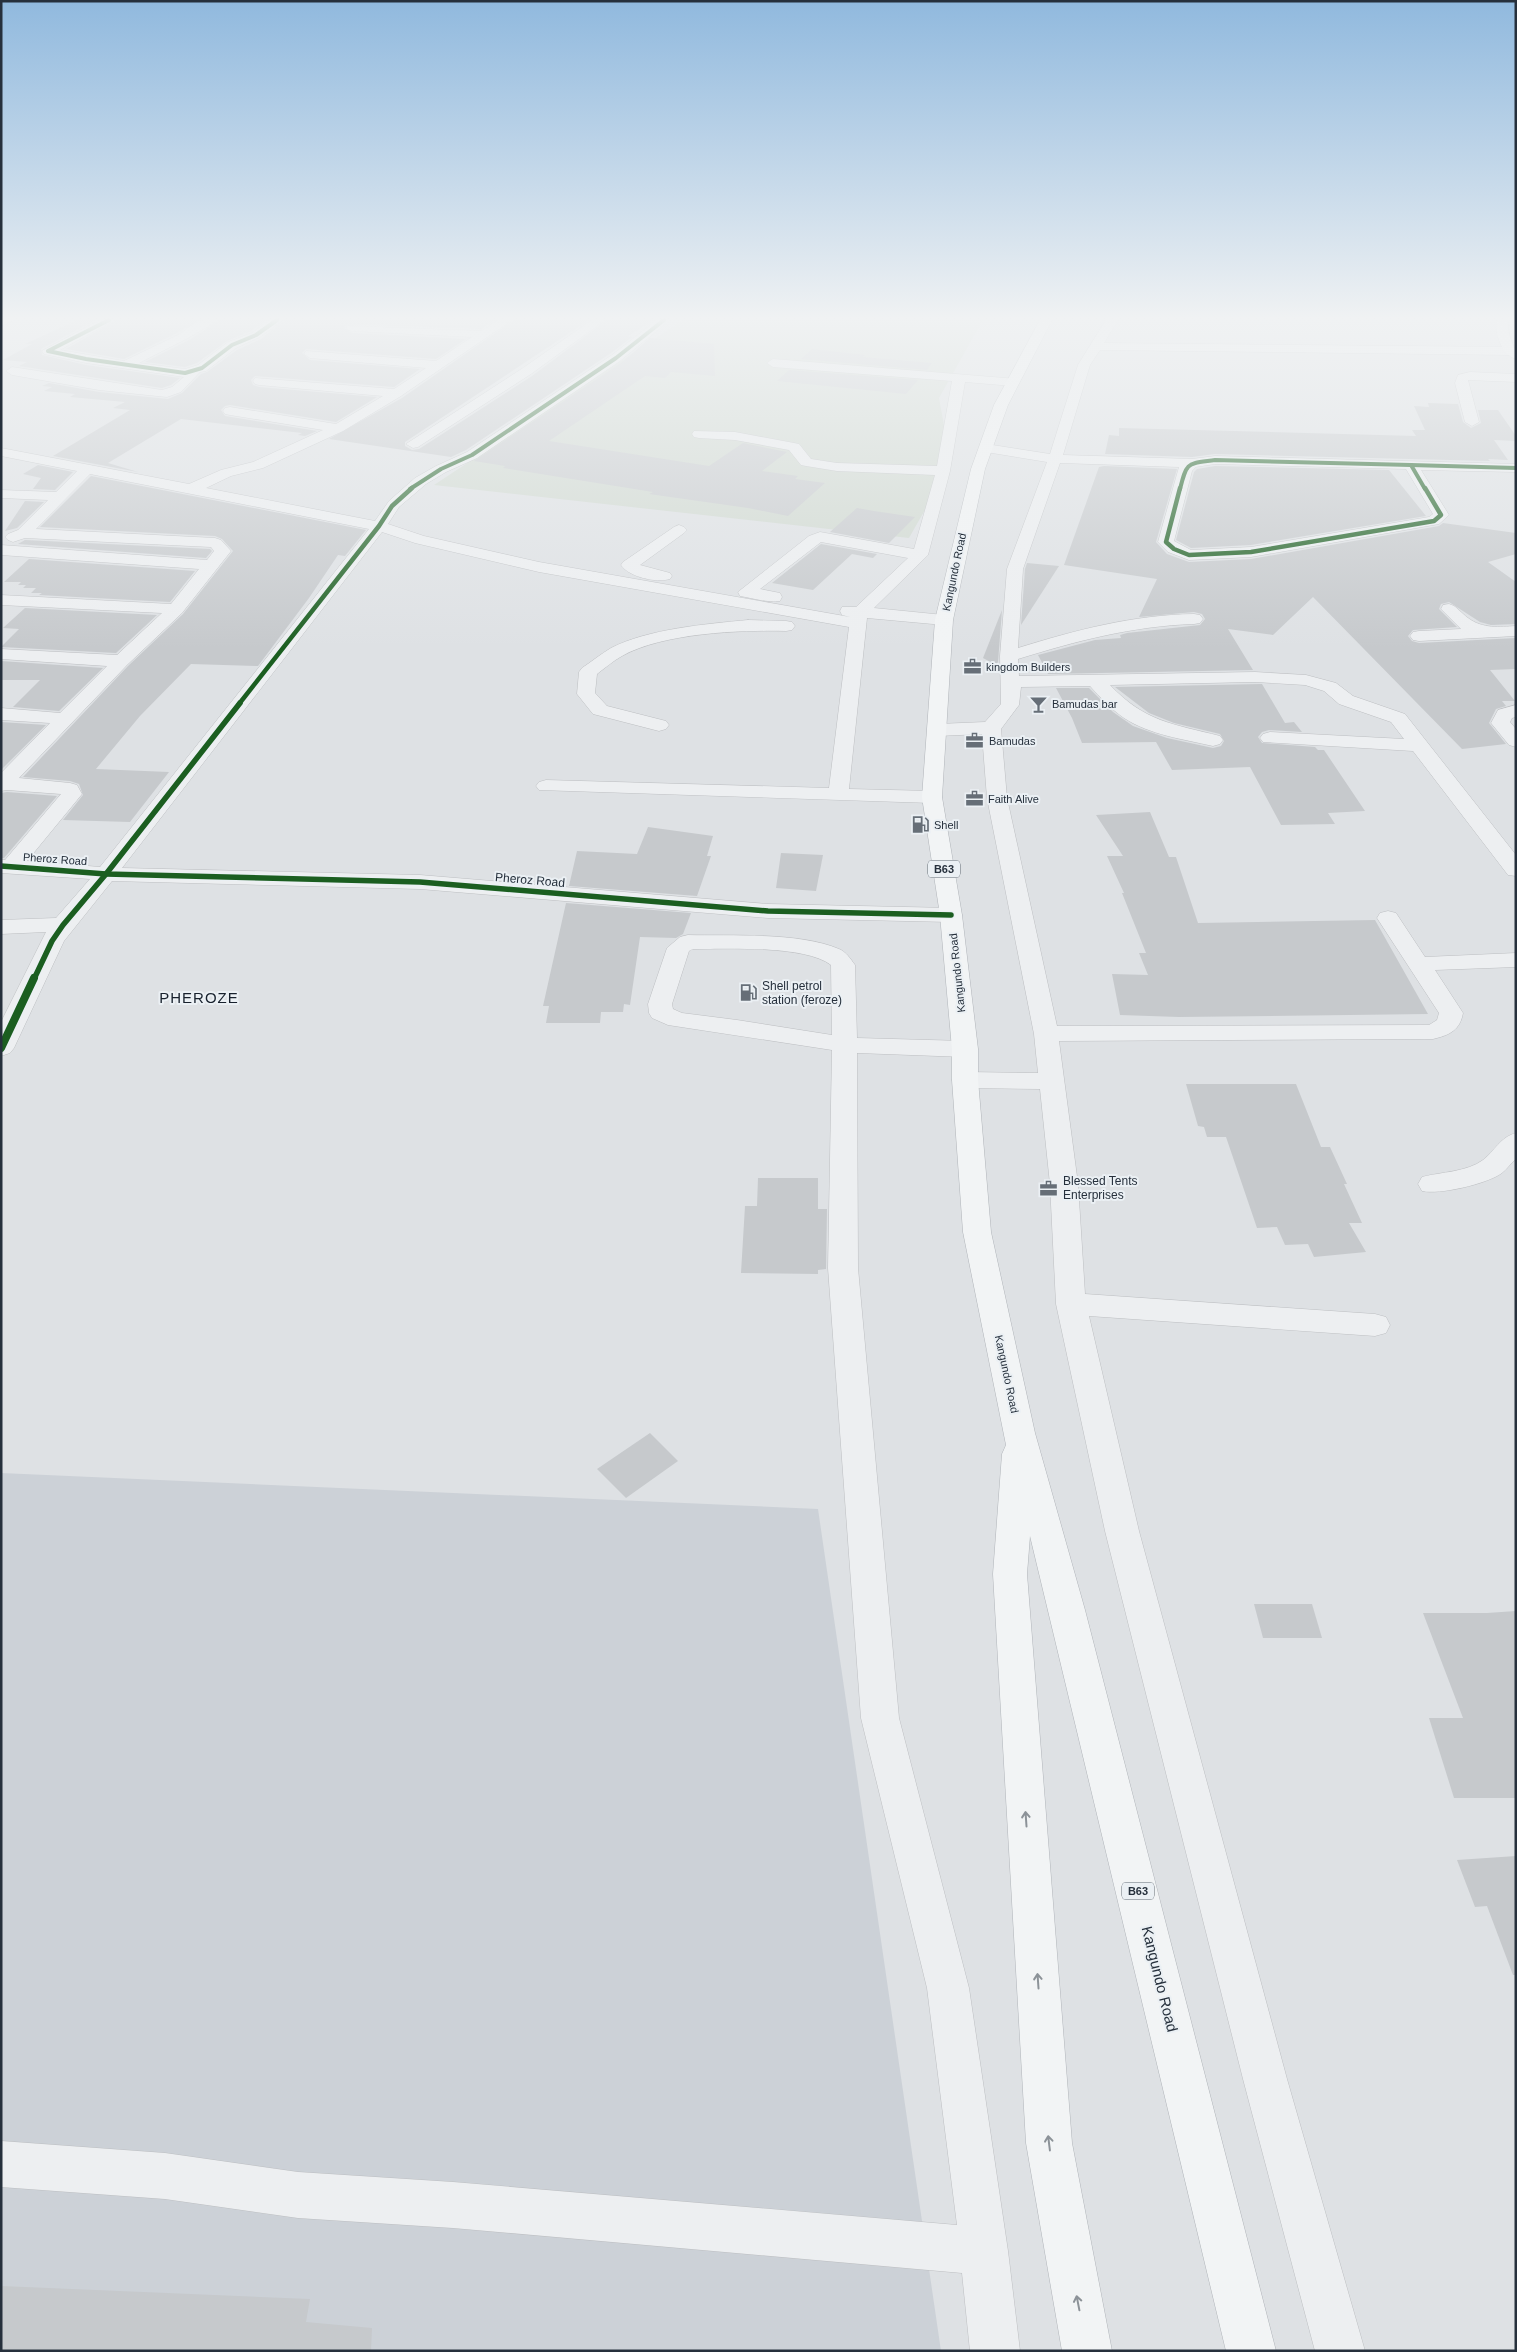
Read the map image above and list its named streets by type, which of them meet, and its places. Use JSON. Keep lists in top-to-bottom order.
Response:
{
  "streets": {
    "main road": ["Kangundo Road", "B63"],
    "street": ["Pheroz Road"]
  },
  "crossings": [
    ["Kangundo Road", "Pheroz Road"]
  ],
  "districts": ["PHEROZE"],
  "places": {
    "office": [
      "kingdom Builders",
      "Bamudas",
      "Faith Alive",
      "Blessed Tents Enterprises"
    ],
    "bar": ["Bamudas bar"],
    "fuel station": ["Shell", "Shell petrol station (feroze)"]
  }
}
